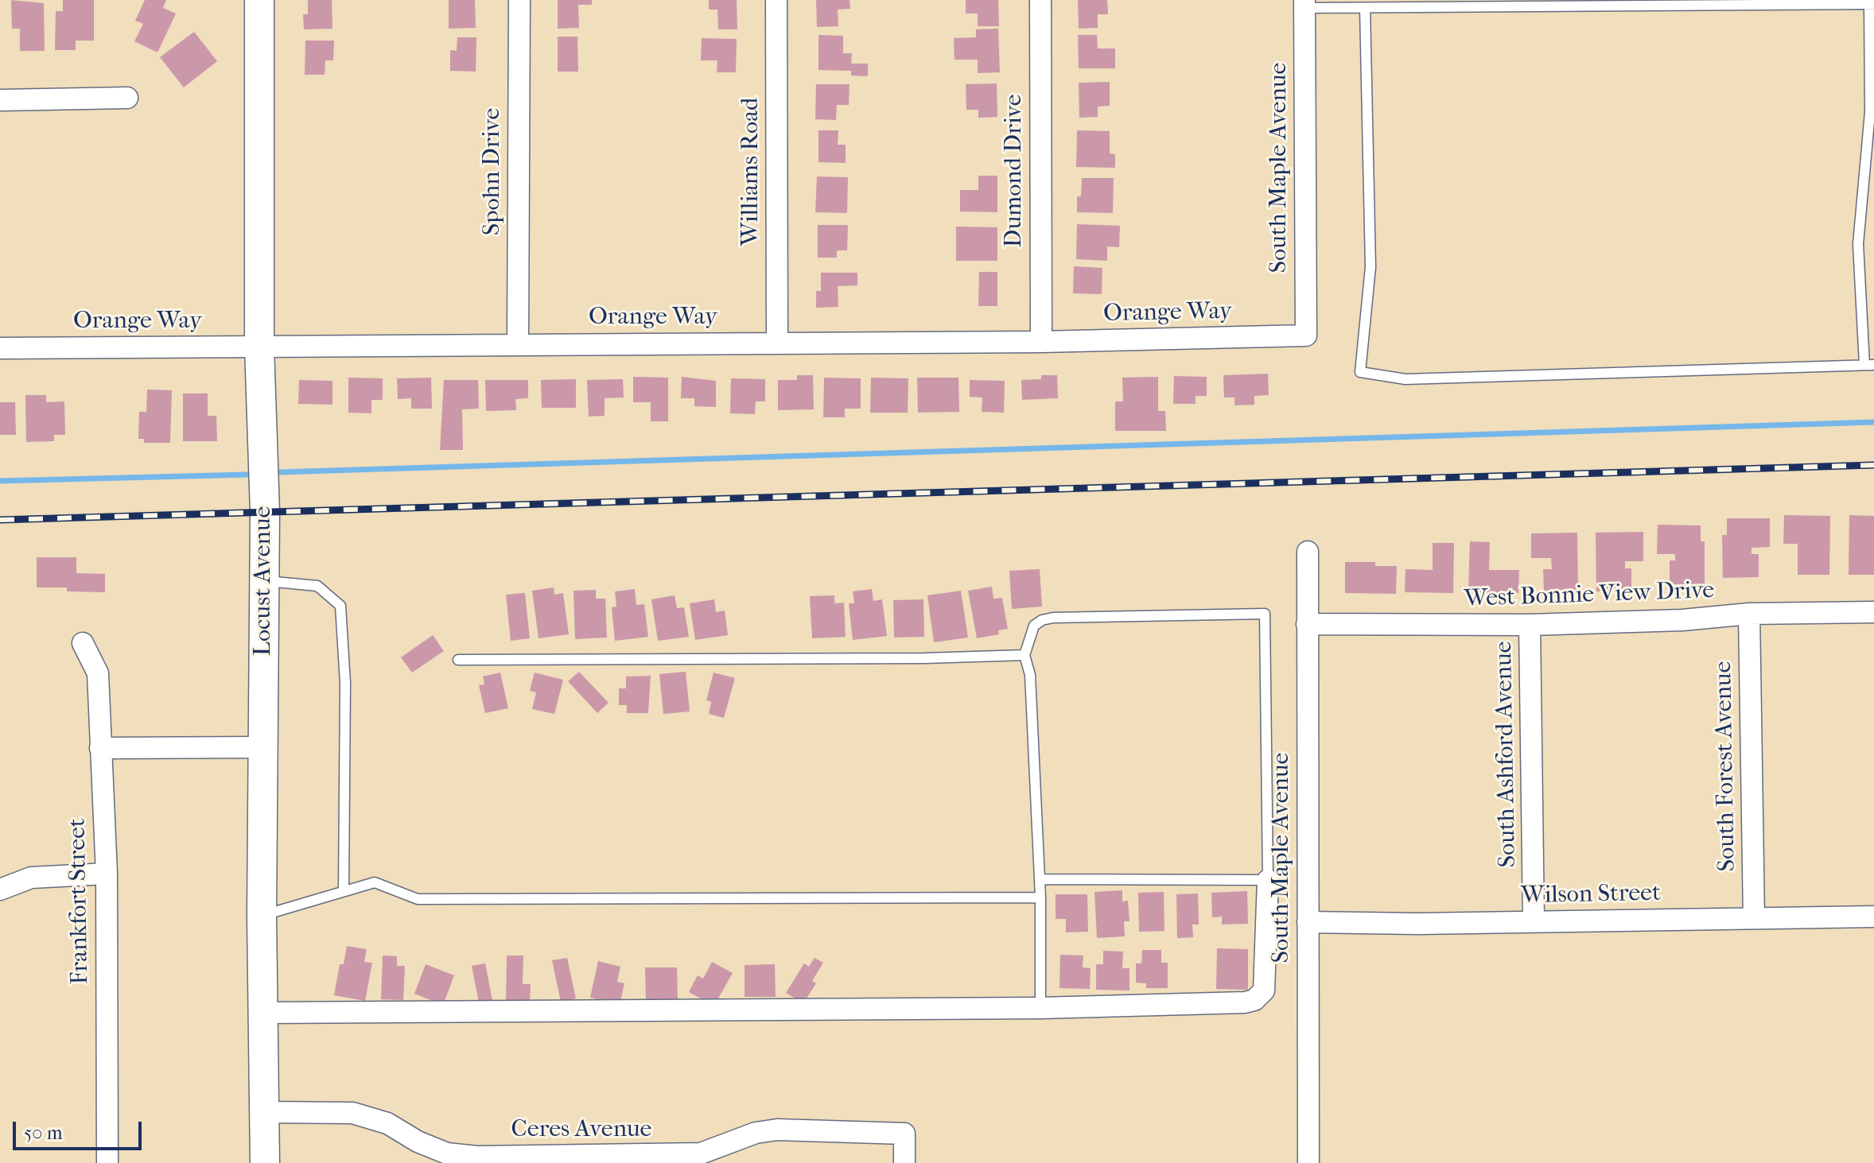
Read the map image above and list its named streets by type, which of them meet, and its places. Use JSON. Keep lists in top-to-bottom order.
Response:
{
  "streets": {
    "street": [
      "South Maple Avenue",
      "Dumond Drive",
      "Spohn Drive",
      "Williams Road",
      "Orange Way",
      "Locust Avenue",
      "West Bonnie View Drive",
      "South Ashford Avenue",
      "South Forest Avenue",
      "Wilson Street",
      "Frankfort Street",
      "Ceres Avenue"
    ]
  },
  "crossings": [
    ["South Maple Avenue", "Orange Way"],
    ["South Maple Avenue", "West Bonnie View Drive"],
    ["South Maple Avenue", "Wilson Street"],
    ["Dumond Drive", "Orange Way"],
    ["Spohn Drive", "Orange Way"],
    ["Williams Road", "Orange Way"],
    ["Orange Way", "Locust Avenue"],
    ["Locust Avenue", "Ceres Avenue"],
    ["West Bonnie View Drive", "South Ashford Avenue"],
    ["West Bonnie View Drive", "South Forest Avenue"],
    ["South Ashford Avenue", "Wilson Street"],
    ["South Forest Avenue", "Wilson Street"]
  ],
  "scale_bar": "50 m"
}
